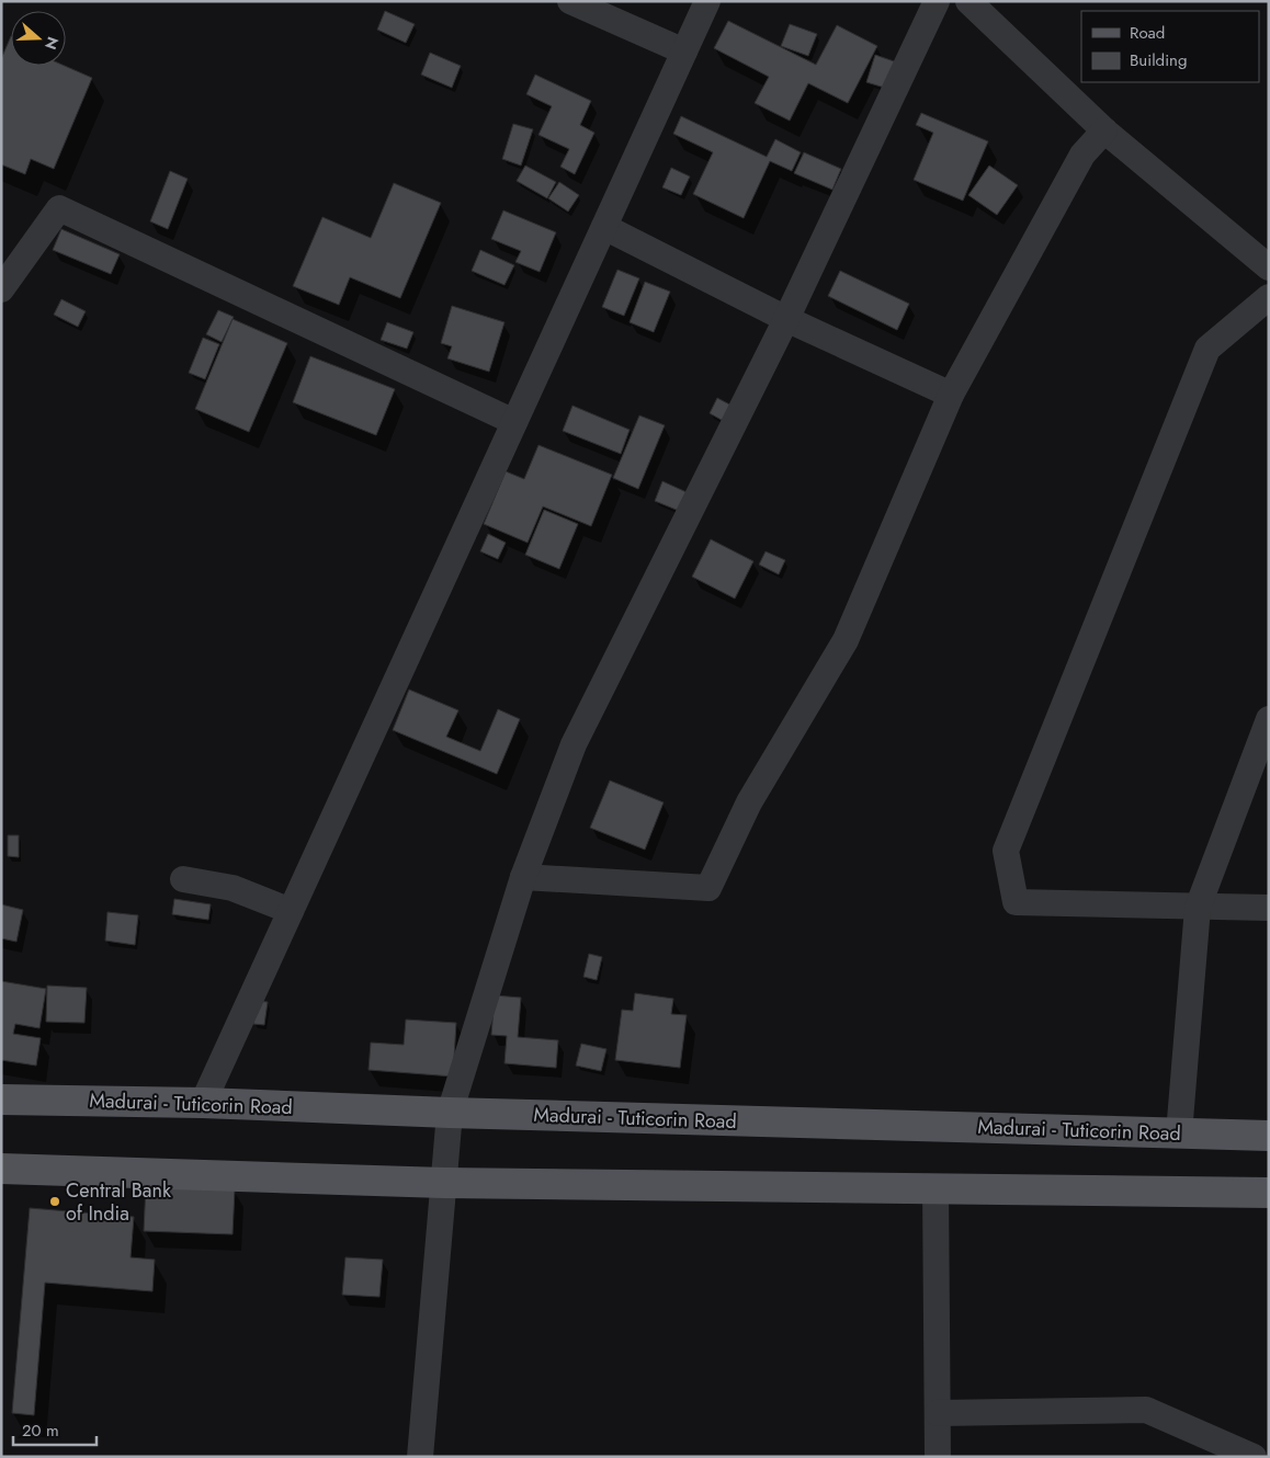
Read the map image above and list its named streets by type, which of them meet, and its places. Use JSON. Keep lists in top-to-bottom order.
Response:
{
  "streets": {
    "main road": ["Madurai - Tuticorin Road"]
  },
  "places": ["Central Bank of India"],
  "legend": ["Road", "Building"],
  "scale_bar": "20 m",
  "north": "right"
}
